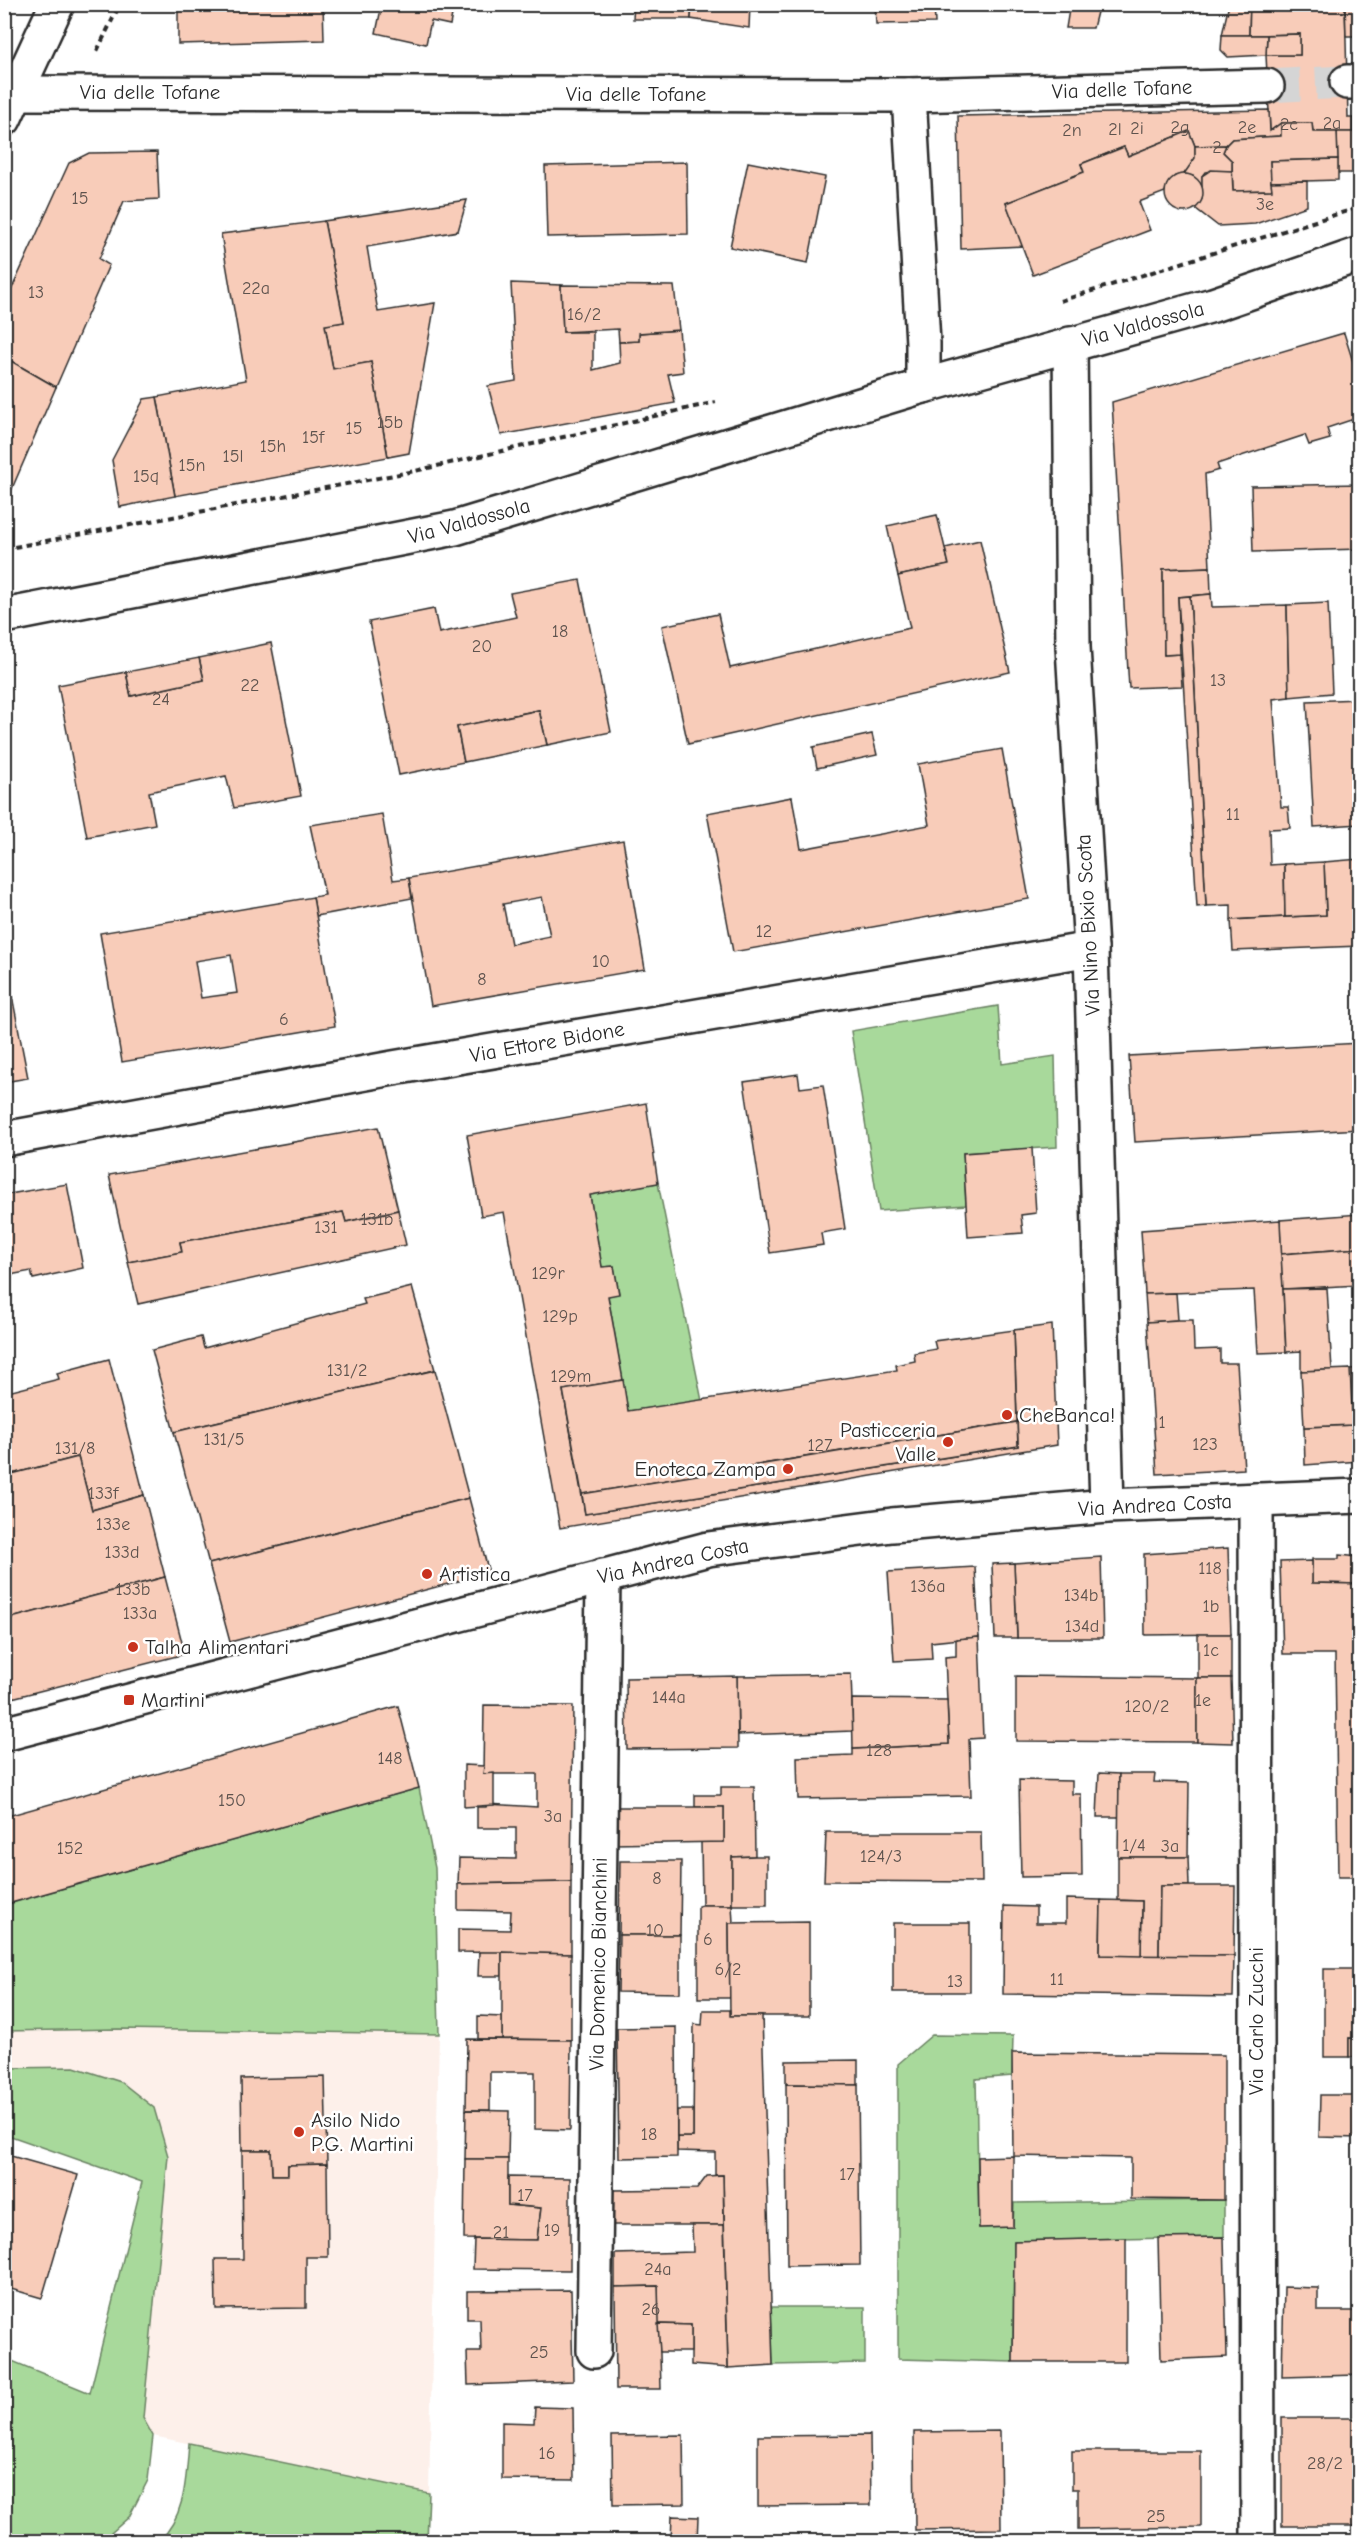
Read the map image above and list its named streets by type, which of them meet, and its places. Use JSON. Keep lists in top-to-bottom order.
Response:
{
  "streets": {
    "street": [
      "Via delle Tofane",
      "Via Valdossola",
      "Via Nino Bixio Scota",
      "Via Ettore Bidone",
      "Via Andrea Costa",
      "Via Domenico Bianchini",
      "Via Carlo Zucchi"
    ]
  },
  "crossings": [
    ["Via Valdossola", "Via Nino Bixio Scota"],
    ["Via Nino Bixio Scota", "Via Ettore Bidone"],
    ["Via Nino Bixio Scota", "Via Andrea Costa"],
    ["Via Andrea Costa", "Via Domenico Bianchini"],
    ["Via Andrea Costa", "Via Carlo Zucchi"]
  ],
  "places": {
    "other": [
      "CheBanca!",
      "Pasticceria Valle",
      "Enoteca Zampa",
      "Artistica",
      "Talha Alimentari",
      "Asilo Nido P.G. Martini"
    ],
    "transit": ["Martini"]
  },
  "house_numbers": [
    "2a",
    "2c",
    "2g",
    "2e",
    "2i",
    "2l",
    "2n",
    "2",
    "15",
    "3e",
    "22a",
    "13",
    "16/2",
    "15b",
    "15",
    "15f",
    "15h",
    "15l",
    "15n",
    "15q",
    "18",
    "20",
    "13",
    "22",
    "24",
    "11",
    "12",
    "10",
    "8",
    "6",
    "131b",
    "131",
    "129r",
    "129p",
    "131/2",
    "129m",
    "1",
    "131/5",
    "123",
    "127",
    "131/8",
    "133f",
    "133e",
    "133d",
    "118",
    "136a",
    "133b",
    "134b",
    "1b",
    "133a",
    "134d",
    "1c",
    "144a",
    "1e",
    "120/2",
    "128",
    "148",
    "150",
    "3a",
    "1/4",
    "3a",
    "152",
    "124/3",
    "8",
    "10",
    "6",
    "6/2",
    "11",
    "13",
    "18",
    "17",
    "17",
    "19",
    "21",
    "24a",
    "26",
    "25",
    "16",
    "28/2",
    "25"
  ]
}
